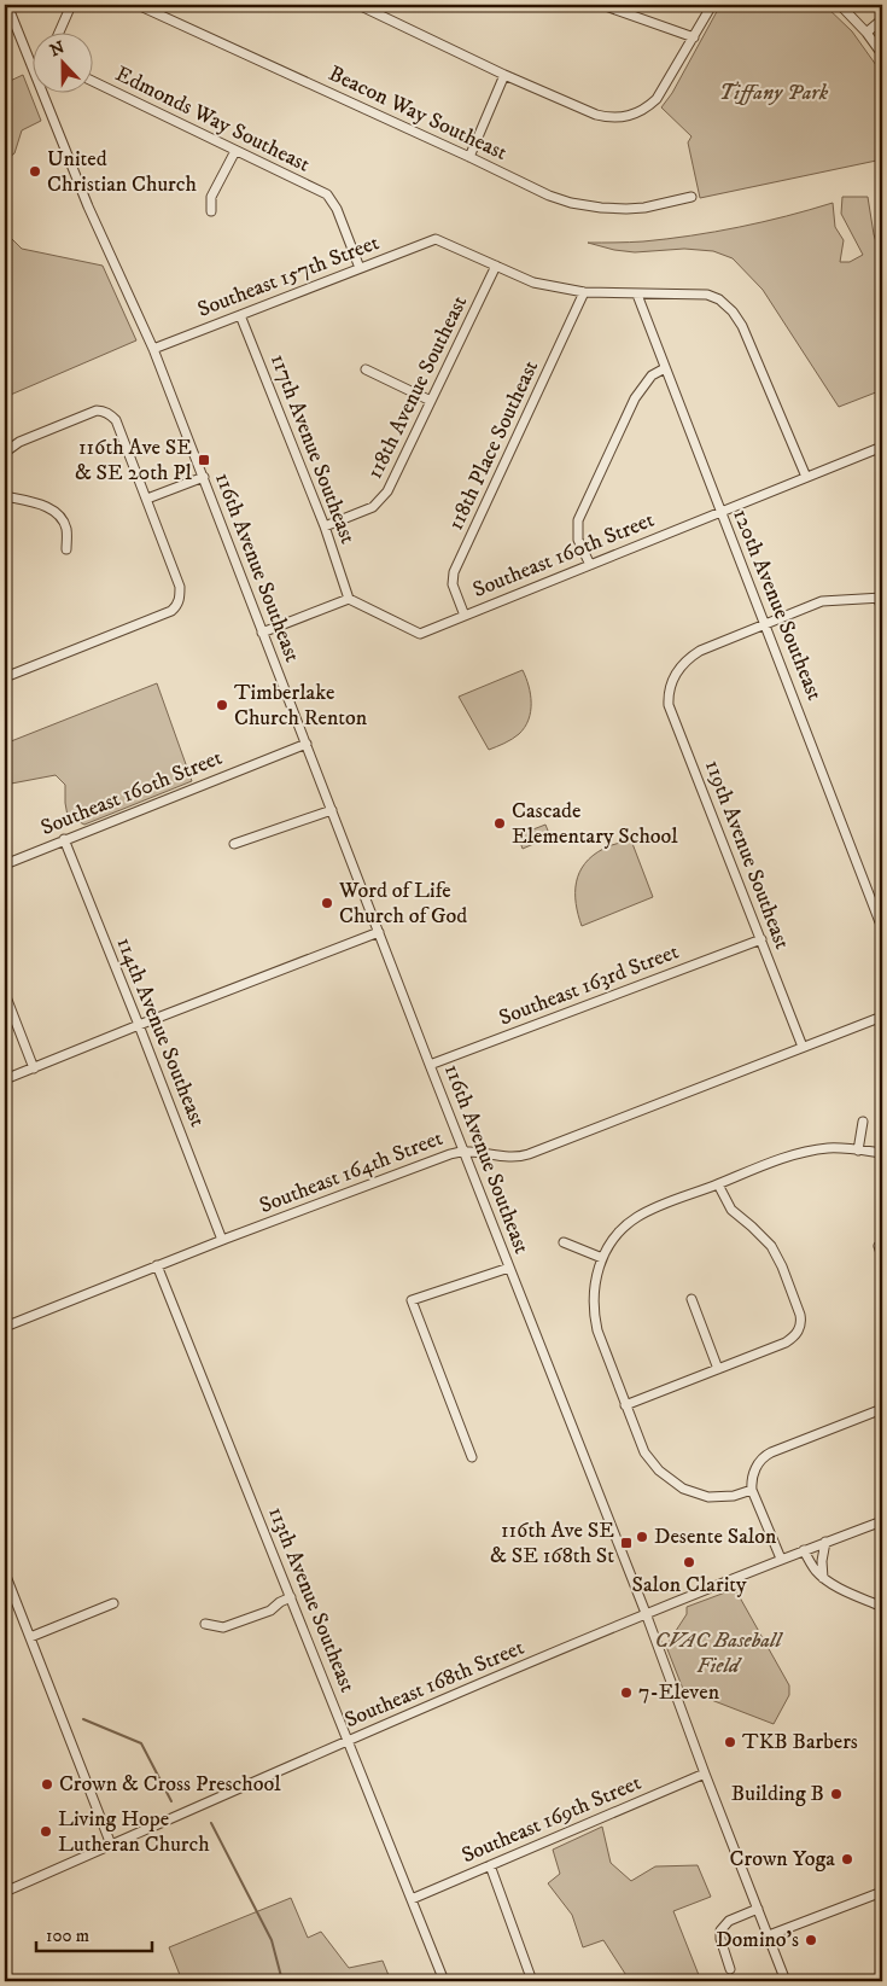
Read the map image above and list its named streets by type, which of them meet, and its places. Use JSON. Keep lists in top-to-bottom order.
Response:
{
  "streets": {
    "street": [
      "Beacon Way Southeast",
      "Edmonds Way Southeast",
      "Southeast 157th Street",
      "118th Avenue Southeast",
      "118th Place Southeast",
      "117th Avenue Southeast",
      "Southeast 160th Street",
      "116th Avenue Southeast",
      "120th Avenue Southeast",
      "119th Avenue Southeast",
      "Southeast 163rd Street",
      "114th Avenue Southeast",
      "Southeast 164th Street",
      "113th Avenue Southeast",
      "Southeast 168th Street",
      "Southeast 169th Street"
    ]
  },
  "crossings": [
    ["Edmonds Way Southeast", "Southeast 157th Street"],
    ["Southeast 157th Street", "118th Avenue Southeast"],
    ["Southeast 157th Street", "117th Avenue Southeast"],
    ["Southeast 157th Street", "116th Avenue Southeast"],
    ["118th Avenue Southeast", "117th Avenue Southeast"],
    ["118th Place Southeast", "Southeast 160th Street"],
    ["117th Avenue Southeast", "Southeast 160th Street"],
    ["Southeast 160th Street", "116th Avenue Southeast"],
    ["Southeast 160th Street", "120th Avenue Southeast"],
    ["Southeast 160th Street", "114th Avenue Southeast"],
    ["116th Avenue Southeast", "Southeast 163rd Street"],
    ["116th Avenue Southeast", "Southeast 164th Street"],
    ["116th Avenue Southeast", "Southeast 168th Street"],
    ["116th Avenue Southeast", "Southeast 169th Street"],
    ["120th Avenue Southeast", "119th Avenue Southeast"],
    ["119th Avenue Southeast", "Southeast 163rd Street"],
    ["119th Avenue Southeast", "Southeast 164th Street"],
    ["114th Avenue Southeast", "Southeast 164th Street"],
    ["Southeast 164th Street", "113th Avenue Southeast"],
    ["113th Avenue Southeast", "Southeast 168th Street"],
    ["113th Avenue Southeast", "Southeast 169th Street"]
  ],
  "parks": ["Tiffany Park", "CVAC Baseball Field"],
  "places": {
    "other": [
      "United Christian Church",
      "Timberlake Church Renton",
      "Cascade Elementary School",
      "Word of Life Church of God",
      "Desente Salon",
      "Salon Clarity",
      "7-Eleven",
      "TKB Barbers",
      "Crown & Cross Preschool",
      "Building B",
      "Living Hope Lutheran Church",
      "Crown Yoga",
      "Domino's"
    ],
    "transit": ["116th Ave SE & SE 20th Pl", "116th Ave SE & SE 168th St"]
  },
  "scale_bar": "100 m",
  "north": "top"
}
